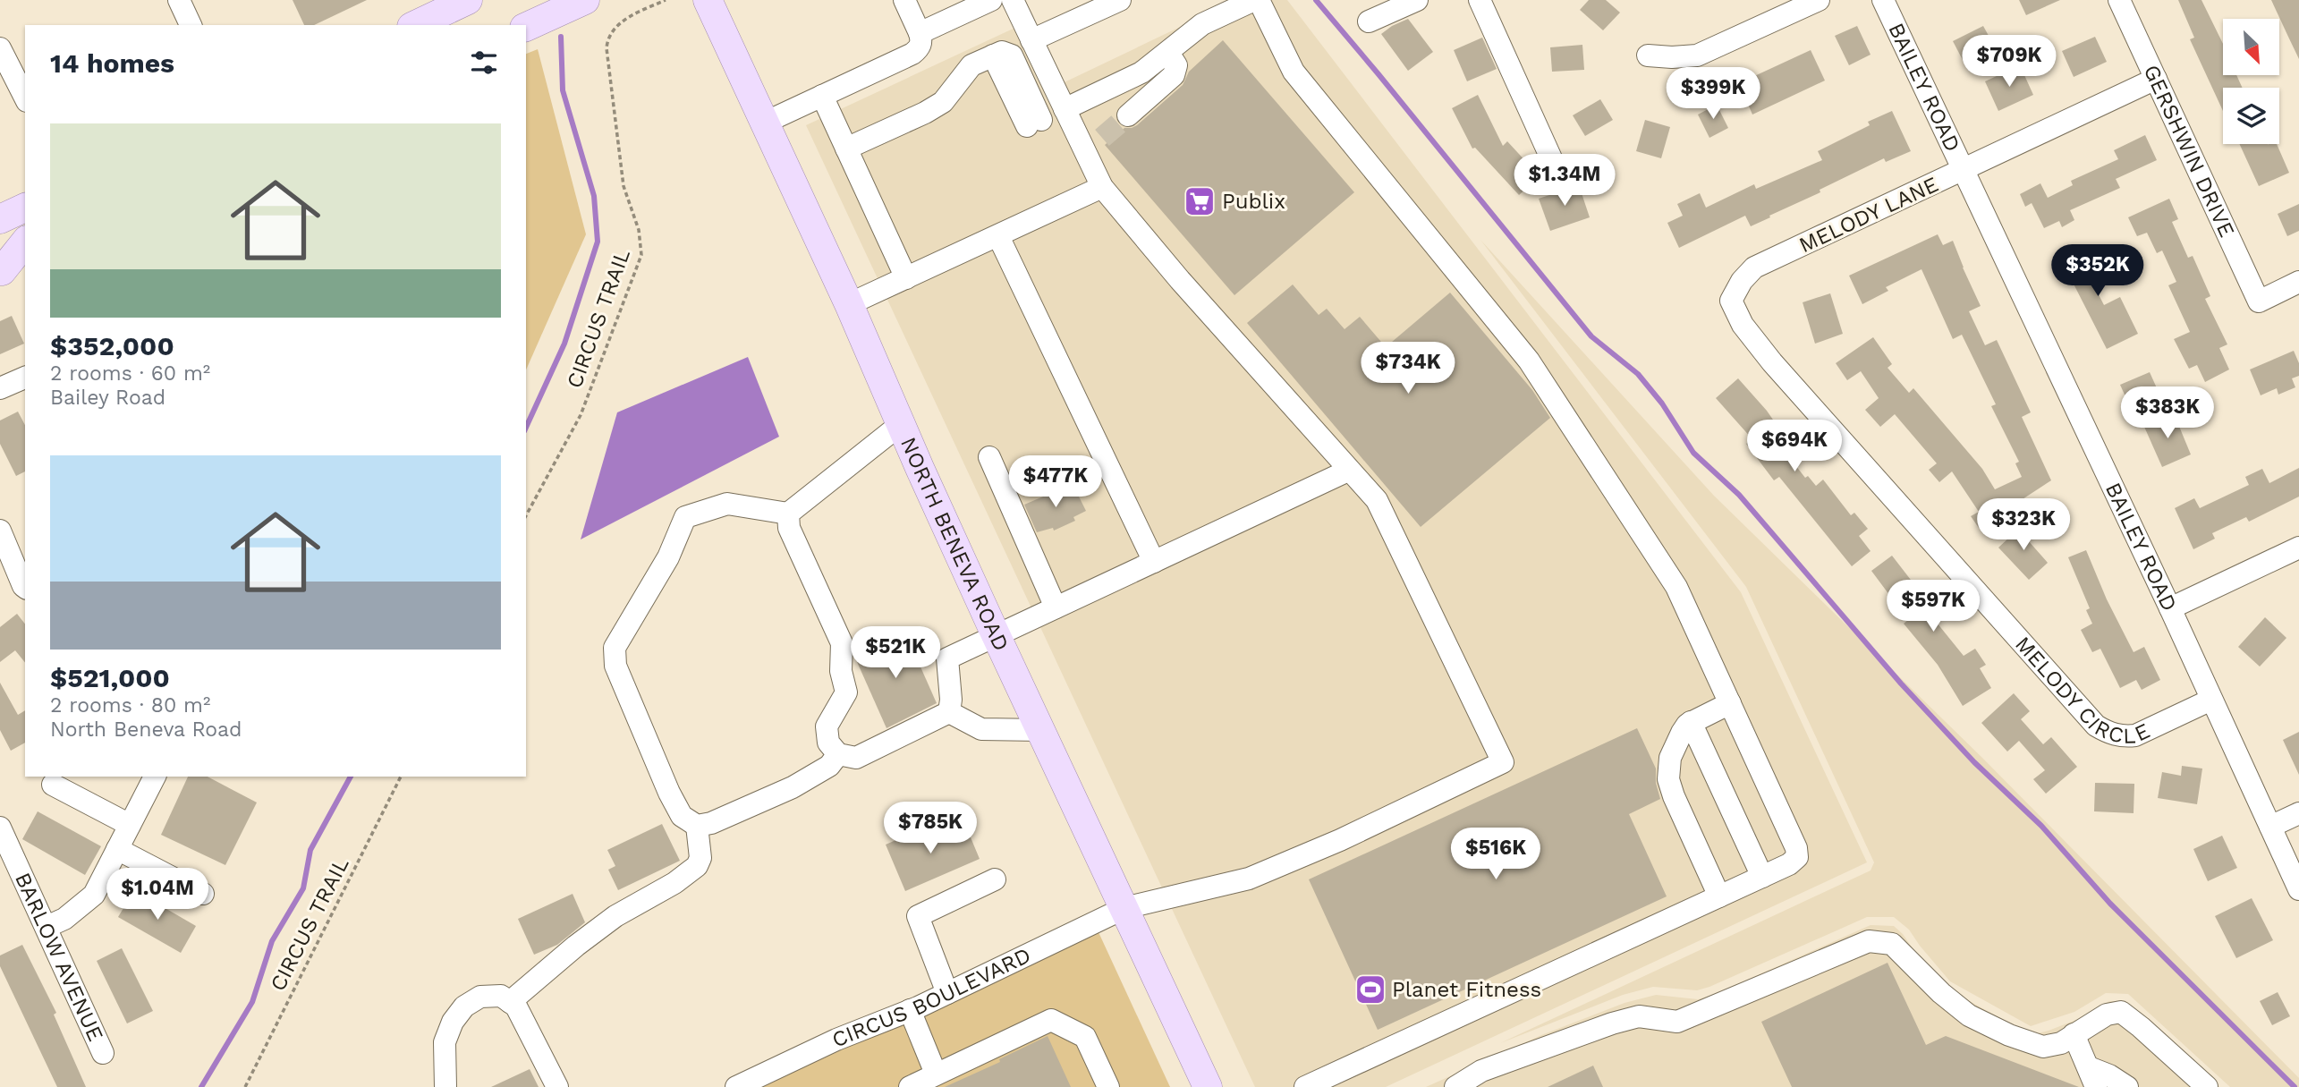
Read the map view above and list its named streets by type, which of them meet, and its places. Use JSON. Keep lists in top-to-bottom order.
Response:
{
  "streets": {
    "main road": ["NORTH BENEVA ROAD"],
    "street": [
      "BAILEY ROAD",
      "GERSHWIN DRIVE",
      "MELODY LANE",
      "MELODY CIRCLE",
      "BARLOW AVENUE",
      "CIRCUS BOULEVARD"
    ],
    "path": ["CIRCUS TRAIL"]
  },
  "crossings": [
    ["BAILEY ROAD", "MELODY LANE"],
    ["BAILEY ROAD", "MELODY CIRCLE"],
    ["GERSHWIN DRIVE", "MELODY LANE"],
    ["MELODY LANE", "MELODY CIRCLE"],
    ["NORTH BENEVA ROAD", "CIRCUS BOULEVARD"]
  ],
  "places": {
    "supermarket": ["Publix"],
    "sports": ["Planet Fitness"]
  },
  "north": "bottom right",
  "page": {
    "heading": "14 homes",
    "price": [
      "$709K",
      "$399K",
      "$1.34M",
      "$352K",
      "$734K",
      "$383K",
      "$694K",
      "$477K",
      "$323K",
      "$597K",
      "$521K",
      "$785K",
      "$516K",
      "$1.04M"
    ],
    "list": [
      {
        "name": "$352,000",
        "note": "2 rooms · 60 m² · Bailey Road"
      },
      {
        "name": "$521,000",
        "note": "2 rooms · 80 m² · North Beneva Road"
      }
    ]
  }
}
